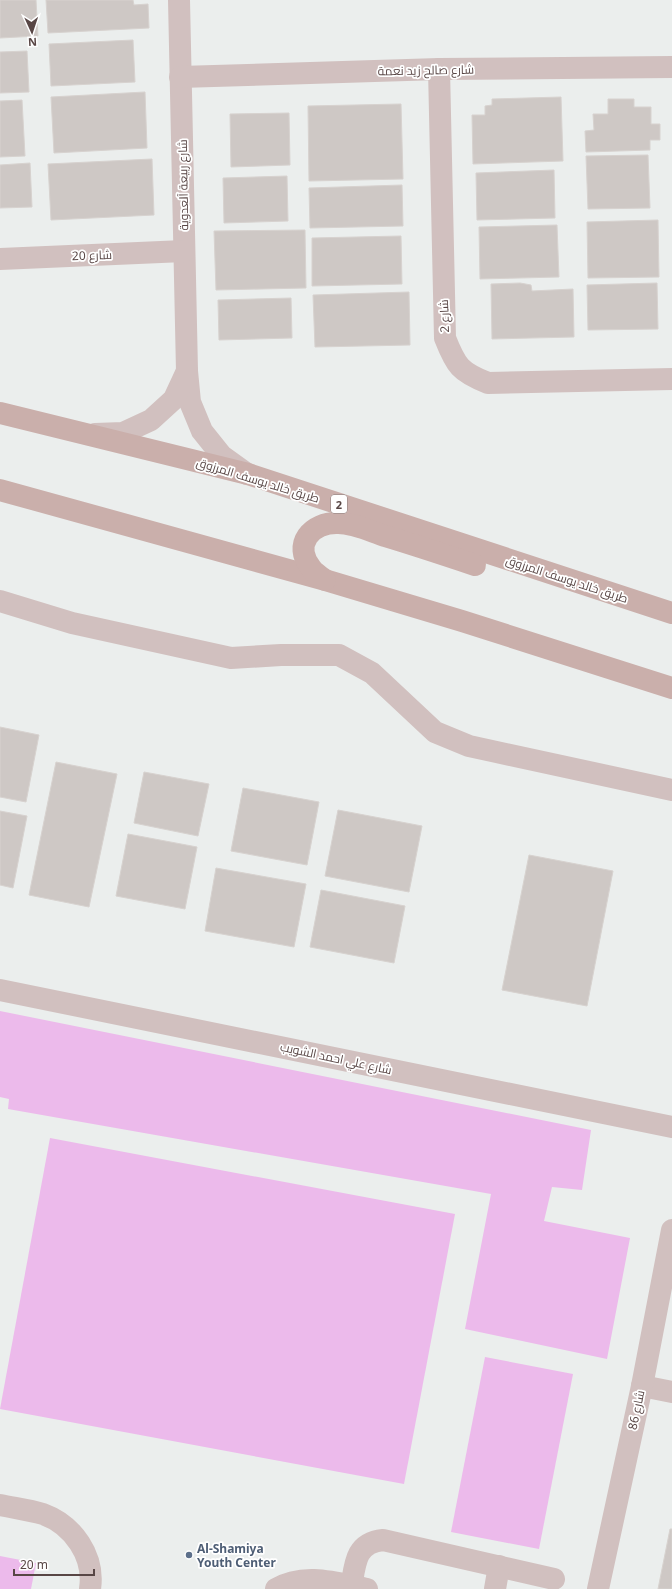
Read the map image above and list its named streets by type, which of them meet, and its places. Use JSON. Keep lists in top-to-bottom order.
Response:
{
  "streets": {
    "main road": ["طريق خالد يوسف المرزوق", "2"],
    "street": [
      "شارع صالح زيد نعمة",
      "شارع ربيعة آلعدوية",
      "شارع 20",
      "شارع 2",
      "شارع علي احمد الشويب",
      "شارع 86"
    ]
  },
  "crossings": [
    ["شارع صالح زيد نعمة", "شارع ربيعة آلعدوية"],
    ["شارع صالح زيد نعمة", "شارع 2"],
    ["شارع ربيعة آلعدوية", "شارع 20"],
    ["شارع ربيعة آلعدوية", "طريق خالد يوسف المرزوق"]
  ],
  "places": ["Al-Shamiya Youth Center"],
  "scale_bar": "20 m",
  "north": "bottom"
}
